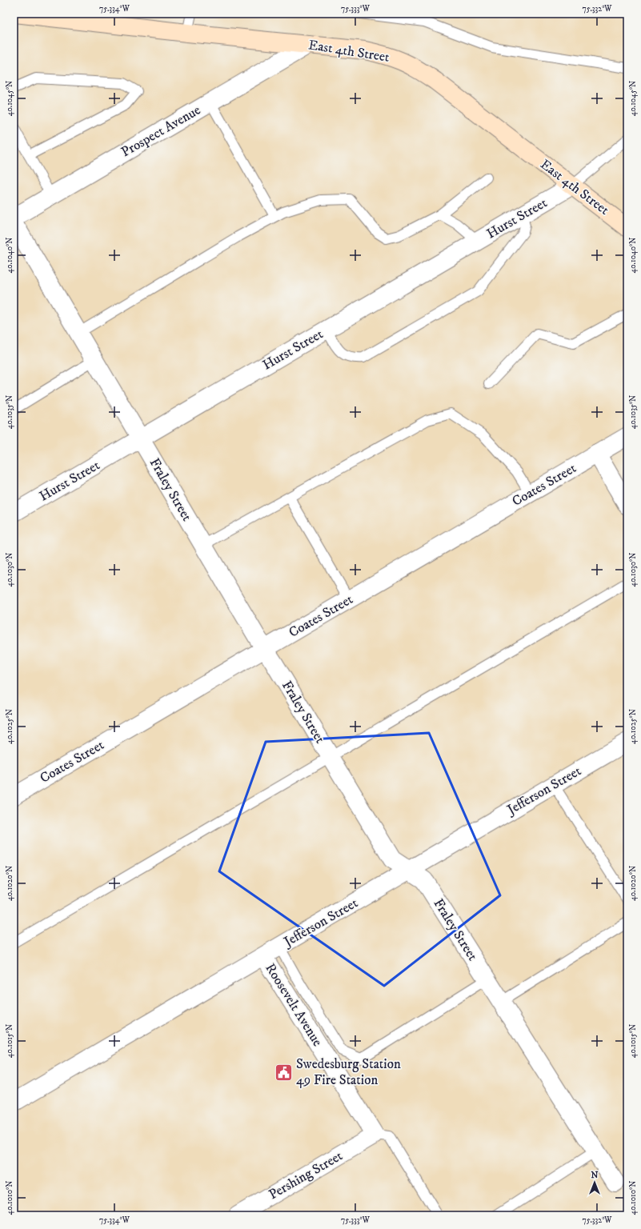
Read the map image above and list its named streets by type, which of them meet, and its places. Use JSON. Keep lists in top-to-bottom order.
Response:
{
  "streets": {
    "main road": ["East 4th Street"],
    "street": [
      "Prospect Avenue",
      "Hurst Street",
      "Coates Street",
      "Fraley Street",
      "Jefferson Street",
      "Roosevelt Avenue",
      "Pershing Street"
    ]
  },
  "crossings": [
    ["East 4th Street", "Prospect Avenue"],
    ["East 4th Street", "Hurst Street"],
    ["Hurst Street", "Fraley Street"],
    ["Coates Street", "Fraley Street"],
    ["Fraley Street", "Jefferson Street"],
    ["Jefferson Street", "Roosevelt Avenue"],
    ["Roosevelt Avenue", "Pershing Street"]
  ],
  "places": {
    "public building": ["Swedesburg Station 49 Fire Station"]
  },
  "north": "top",
  "coordinates": [
    "75.334°W",
    "75.333°W",
    "75.332°W",
    "40.1045°N",
    "40.1040°N",
    "40.1035°N",
    "40.1030°N",
    "40.1025°N",
    "40.1020°N",
    "40.1015°N",
    "40.1010°N"
  ]
}
